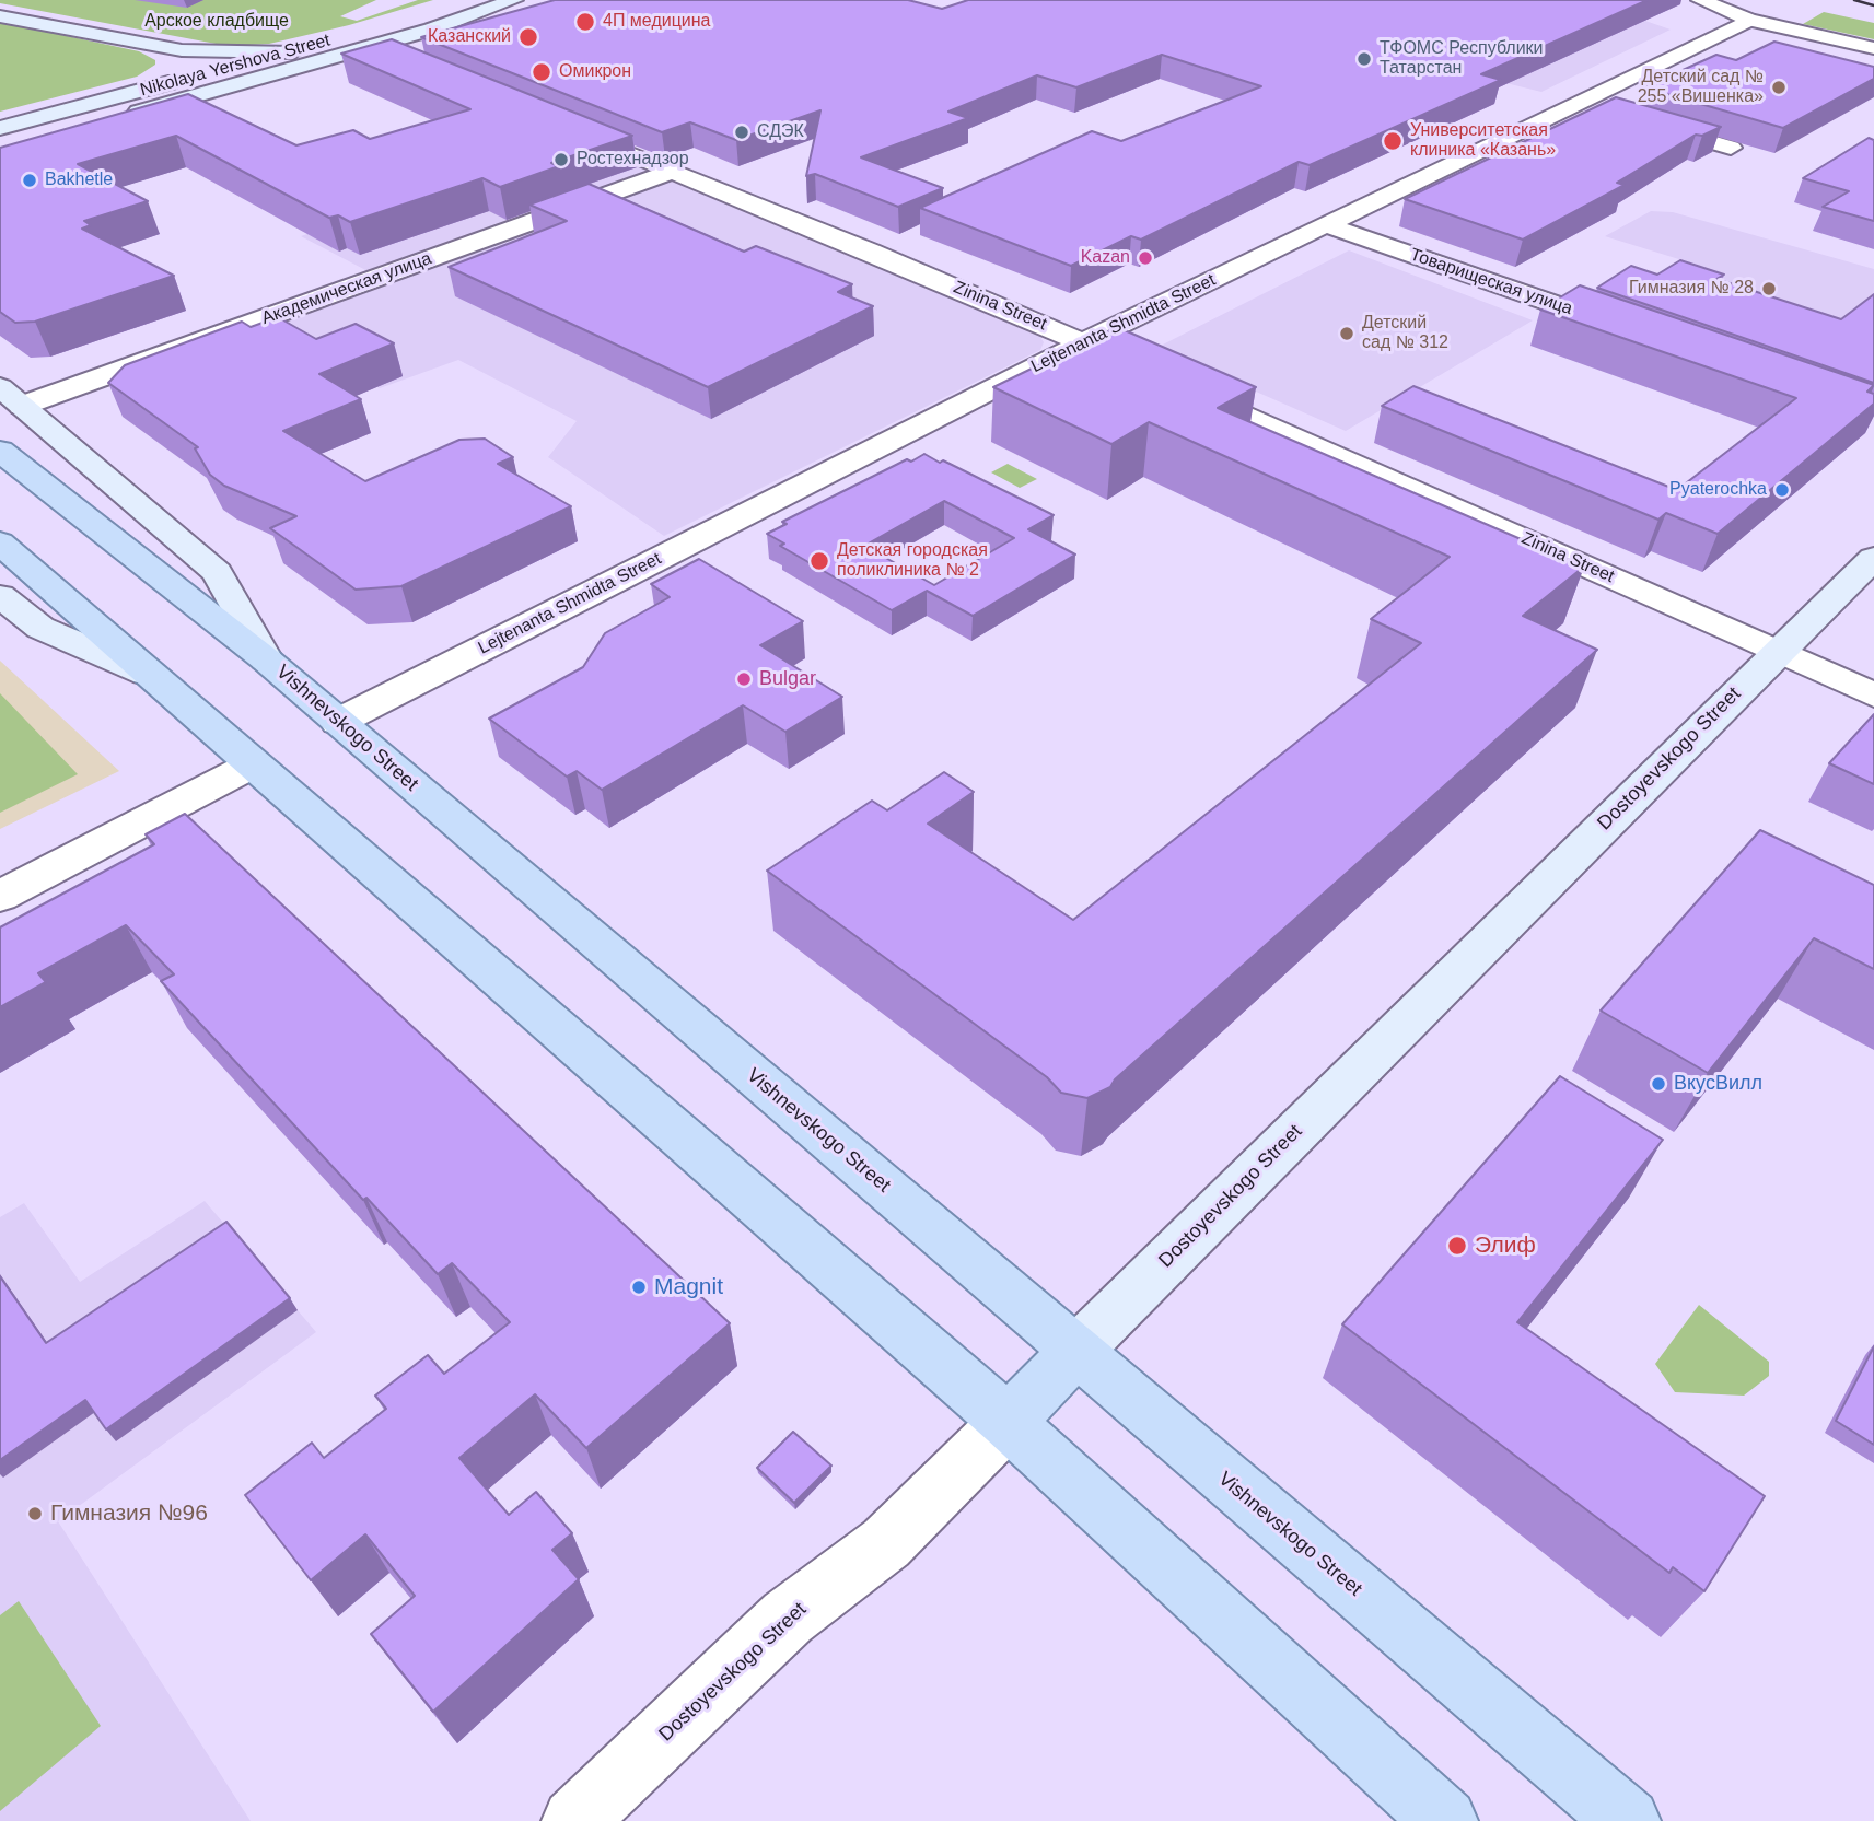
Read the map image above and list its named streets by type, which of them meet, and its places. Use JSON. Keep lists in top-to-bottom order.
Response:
{
  "streets": {
    "main road": ["Nikolaya Yershova Street", "Vishnevskogo Street", "Dostoyevskogo Street"],
    "street": [
      "Товарищеская улица",
      "Академическая улица",
      "Zinina Street",
      "Lejtenanta Shmidta Street"
    ]
  },
  "crossings": [
    ["Товарищеская улица", "Lejtenanta Shmidta Street"],
    ["Академическая улица", "Zinina Street"],
    ["Zinina Street", "Lejtenanta Shmidta Street"],
    ["Zinina Street", "Dostoyevskogo Street"],
    ["Lejtenanta Shmidta Street", "Vishnevskogo Street"],
    ["Vishnevskogo Street", "Dostoyevskogo Street"]
  ],
  "parks": ["Арское кладбище"],
  "places": [
    "4П медицина",
    "Казанский",
    "ТФОМС Республики Татарстан",
    "Омикрон",
    "Детский сад № 255 «Вишенка»",
    "СДЭК",
    "Университетская клиника «Казань»",
    "Ростехнадзор",
    "Bakhetle",
    "Kazan",
    "Гимназия № 28",
    "Детский сад № 312",
    "Pyaterochka",
    "Детская городская поликлиника № 2",
    "Bulgar",
    "ВкусВилл",
    "Элиф",
    "Magnit",
    "Гимназия №96"
  ]
}
